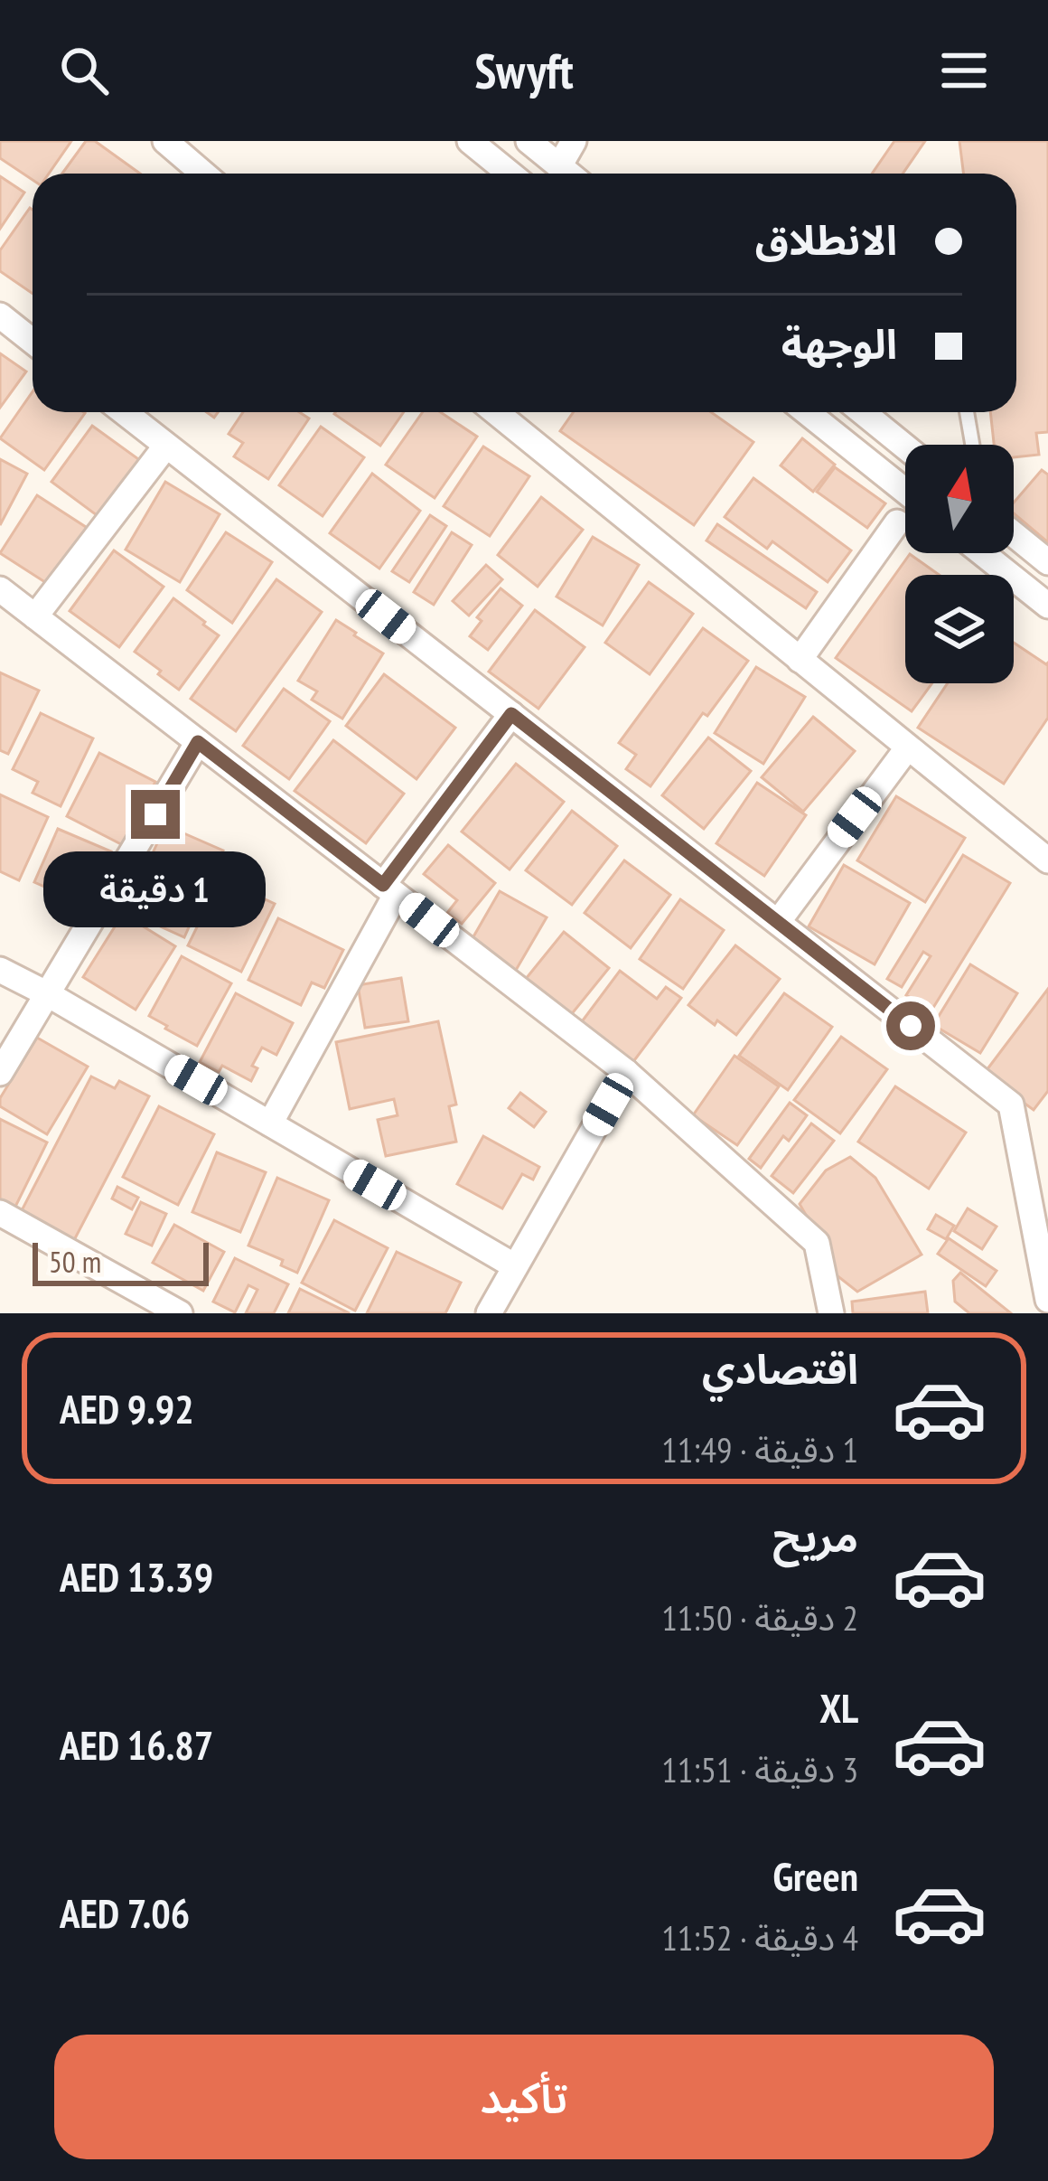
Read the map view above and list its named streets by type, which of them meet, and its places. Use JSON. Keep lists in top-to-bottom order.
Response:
{
  "scale_bar": "50 m",
  "north": "top",
  "page": {
    "header": "Swyft",
    "banner": ["الانطلاق", "الوجهة"],
    "bubble": "1 دقيقة",
    "scale": "50 m",
    "list": [
      {
        "name": "اقتصادي",
        "note": "1 دقيقة · 11:49",
        "value": "AED 9.92"
      },
      {
        "name": "مريح",
        "note": "2 دقيقة · 11:50",
        "value": "AED 13.39"
      },
      {
        "name": "XL",
        "note": "3 دقيقة · 11:51",
        "value": "AED 16.87"
      },
      {
        "name": "Green",
        "note": "4 دقيقة · 11:52",
        "value": "AED 7.06"
      }
    ],
    "buttons": "تأكيد"
  }
}
